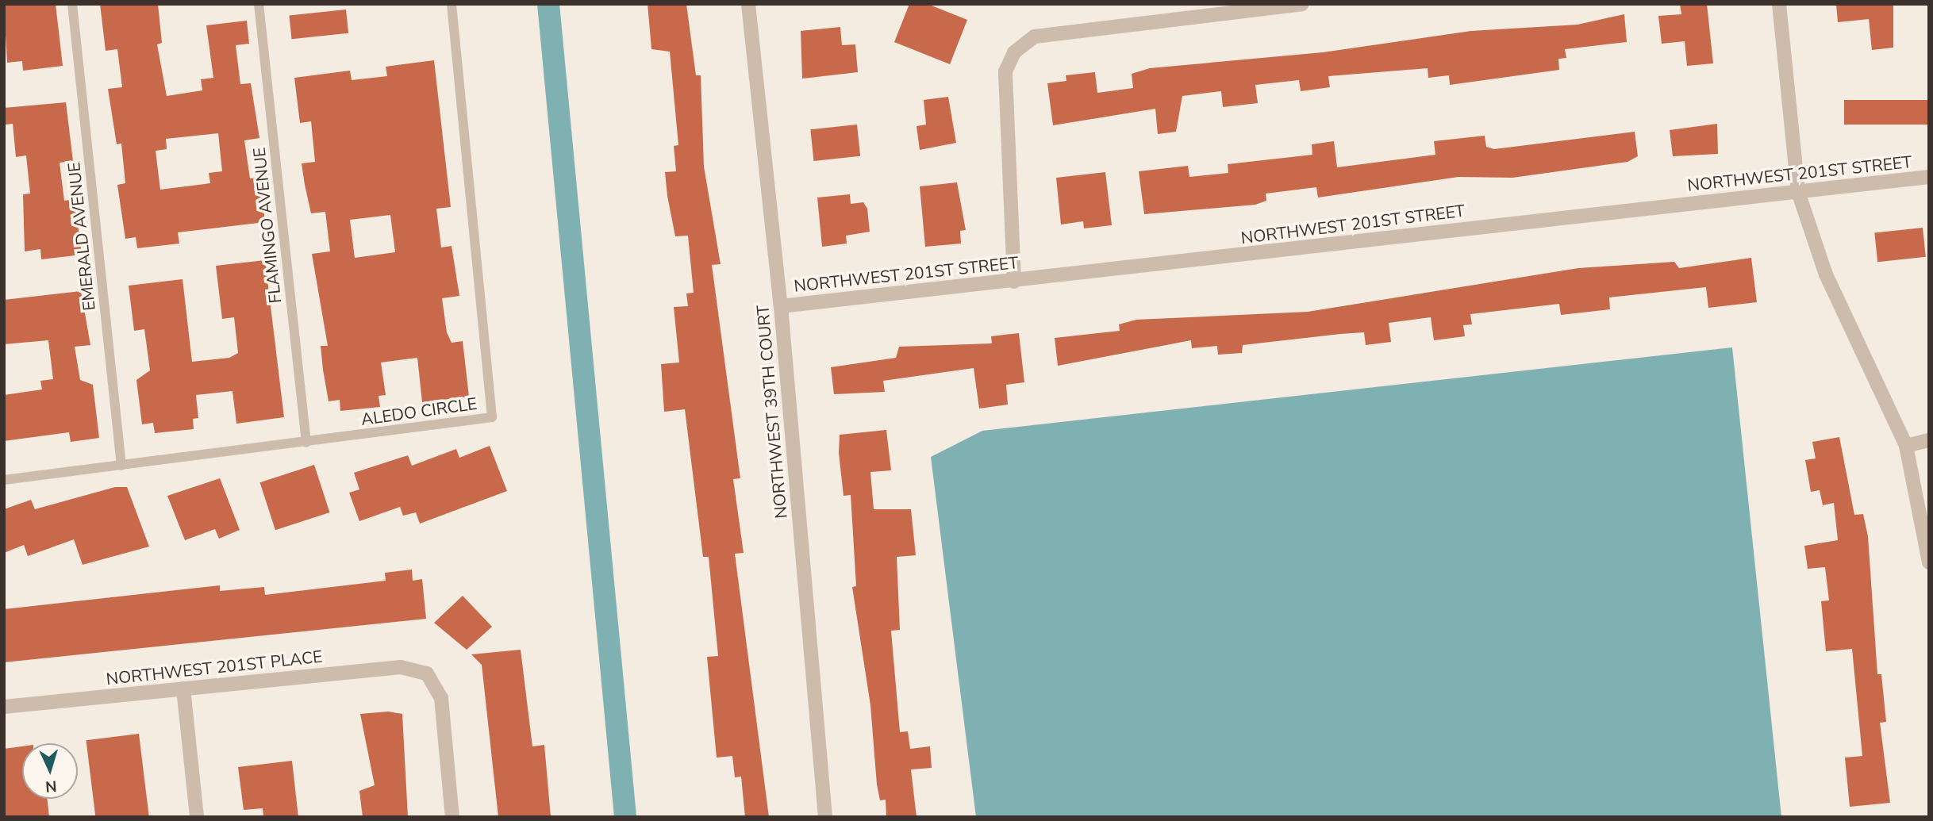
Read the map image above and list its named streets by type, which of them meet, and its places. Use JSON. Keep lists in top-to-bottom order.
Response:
{
  "streets": {
    "street": ["NORTHWEST 201ST STREET", "NORTHWEST 39TH COURT", "NORTHWEST 201ST PLACE"],
    "lane": ["FLAMINGO AVENUE", "EMERALD AVENUE", "ALEDO CIRCLE"]
  },
  "crossings": [
    ["NORTHWEST 201ST STREET", "NORTHWEST 39TH COURT"],
    ["FLAMINGO AVENUE", "ALEDO CIRCLE"],
    ["EMERALD AVENUE", "ALEDO CIRCLE"]
  ],
  "north": "bottom"
}
